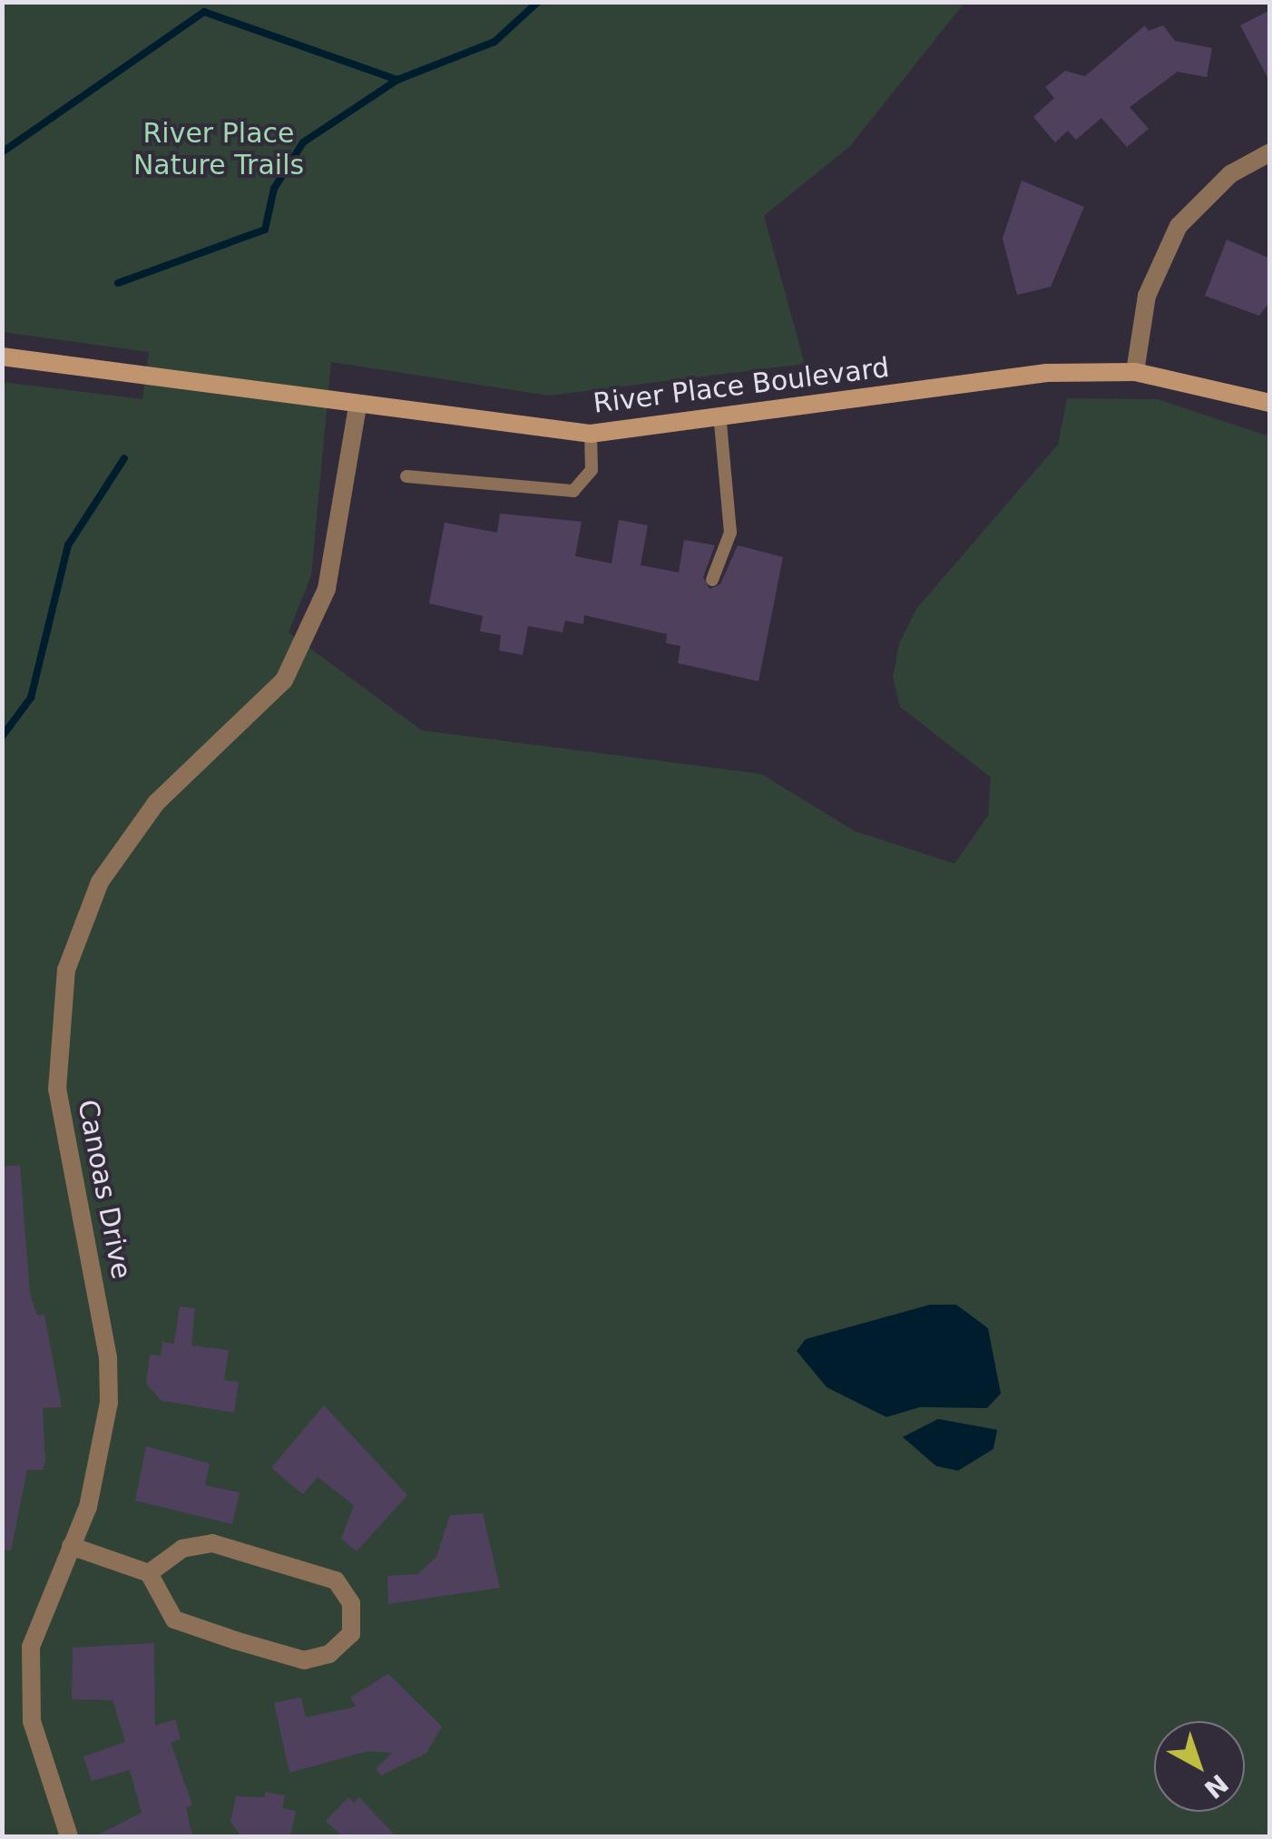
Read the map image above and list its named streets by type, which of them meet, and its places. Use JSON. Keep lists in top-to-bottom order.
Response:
{
  "streets": {
    "street": ["River Place Boulevard", "Canoas Drive"]
  },
  "crossings": [
    ["River Place Boulevard", "Canoas Drive"]
  ],
  "parks": ["River Place Nature Trails"],
  "north": "bottom right"
}
